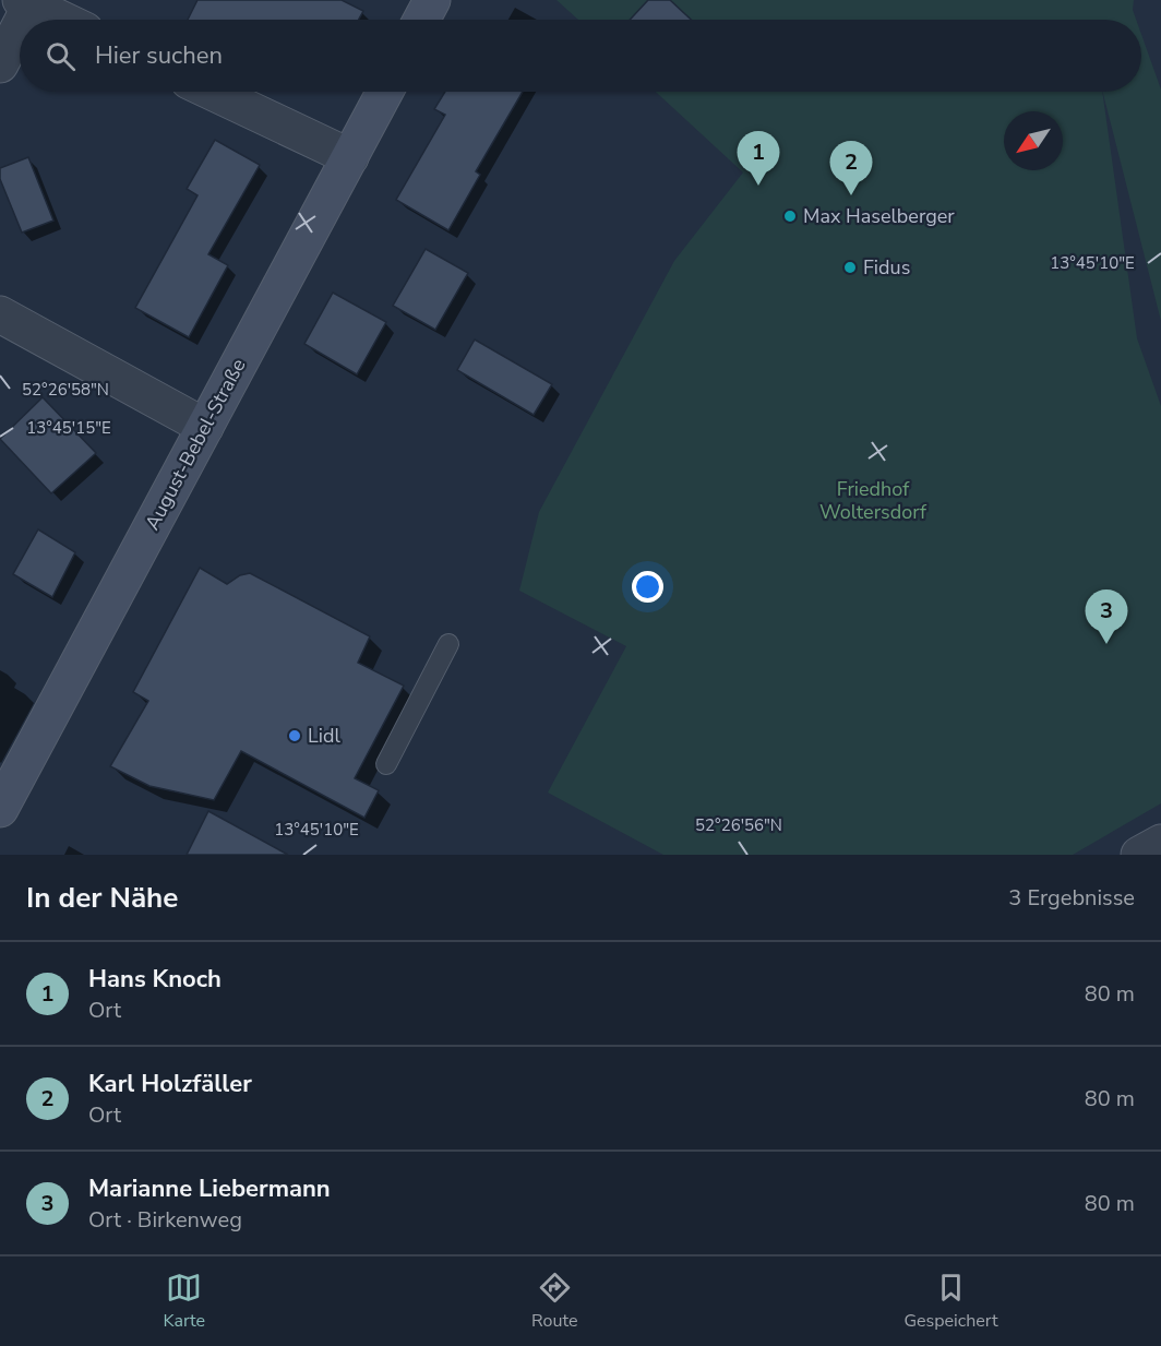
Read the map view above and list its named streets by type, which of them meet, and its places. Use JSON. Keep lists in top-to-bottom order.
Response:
{
  "streets": {
    "street": ["August-Bebel-Straße"]
  },
  "parks": ["Friedhof Woltersdorf"],
  "places": ["Max Haselberger", "Fidus", "Lidl"],
  "north": "bottom left",
  "page": {
    "search": "Hier suchen",
    "pins": ["1", "2", "3"],
    "heading": ["In der Nähe", "3 Ergebnisse"],
    "list": [
      {
        "mark": "1",
        "name": "Hans Knoch",
        "note": "Ort",
        "value": "80 m"
      },
      {
        "mark": "2",
        "name": "Karl Holzfäller",
        "note": "Ort",
        "value": "80 m"
      },
      {
        "mark": "3",
        "name": "Marianne Liebermann",
        "note": "Ort · Birkenweg",
        "value": "80 m"
      }
    ],
    "nav": ["Karte", "Route", "Gespeichert"]
  },
  "coordinates": [
    "13°45'10\"E",
    "52°26'58\"N",
    "13°45'15\"E",
    "52°26'56\"N"
  ]
}
